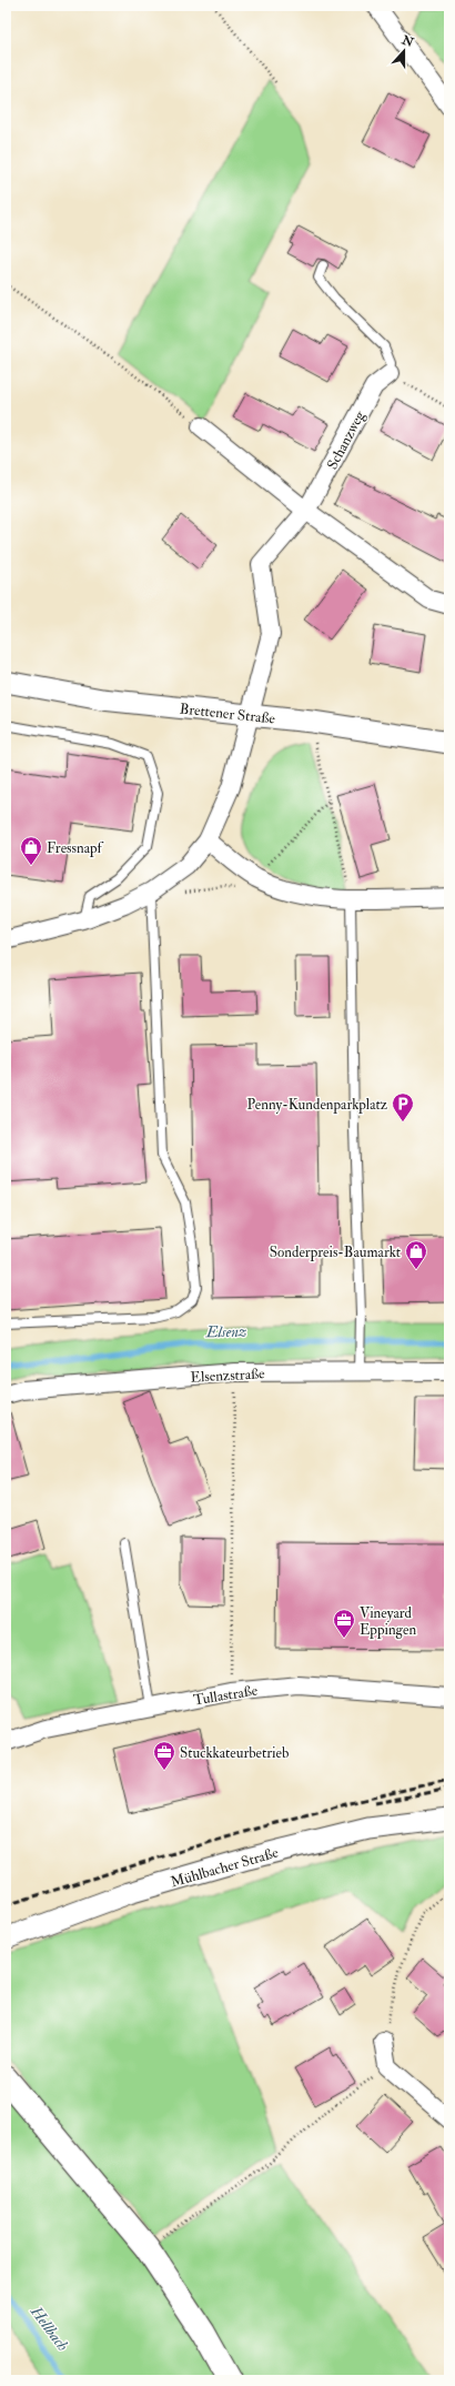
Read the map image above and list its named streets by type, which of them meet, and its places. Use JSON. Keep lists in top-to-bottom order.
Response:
{
  "streets": {
    "street": [
      "Schanzweg",
      "Brettener Straße",
      "Elsenzstraße",
      "Tullastraße",
      "Mühlbacher Straße"
    ]
  },
  "crossings": [
    ["Schanzweg", "Brettener Straße"]
  ],
  "water": ["Elsenz", "Hellbach"],
  "places": {
    "shop": ["Fressnapf", "Sonderpreis-Baumarkt"],
    "parking": ["Penny-Kundenparkplatz"],
    "office": ["Vineyard Eppingen", "Stuckkateurbetrieb"]
  },
  "north": "top"
}
